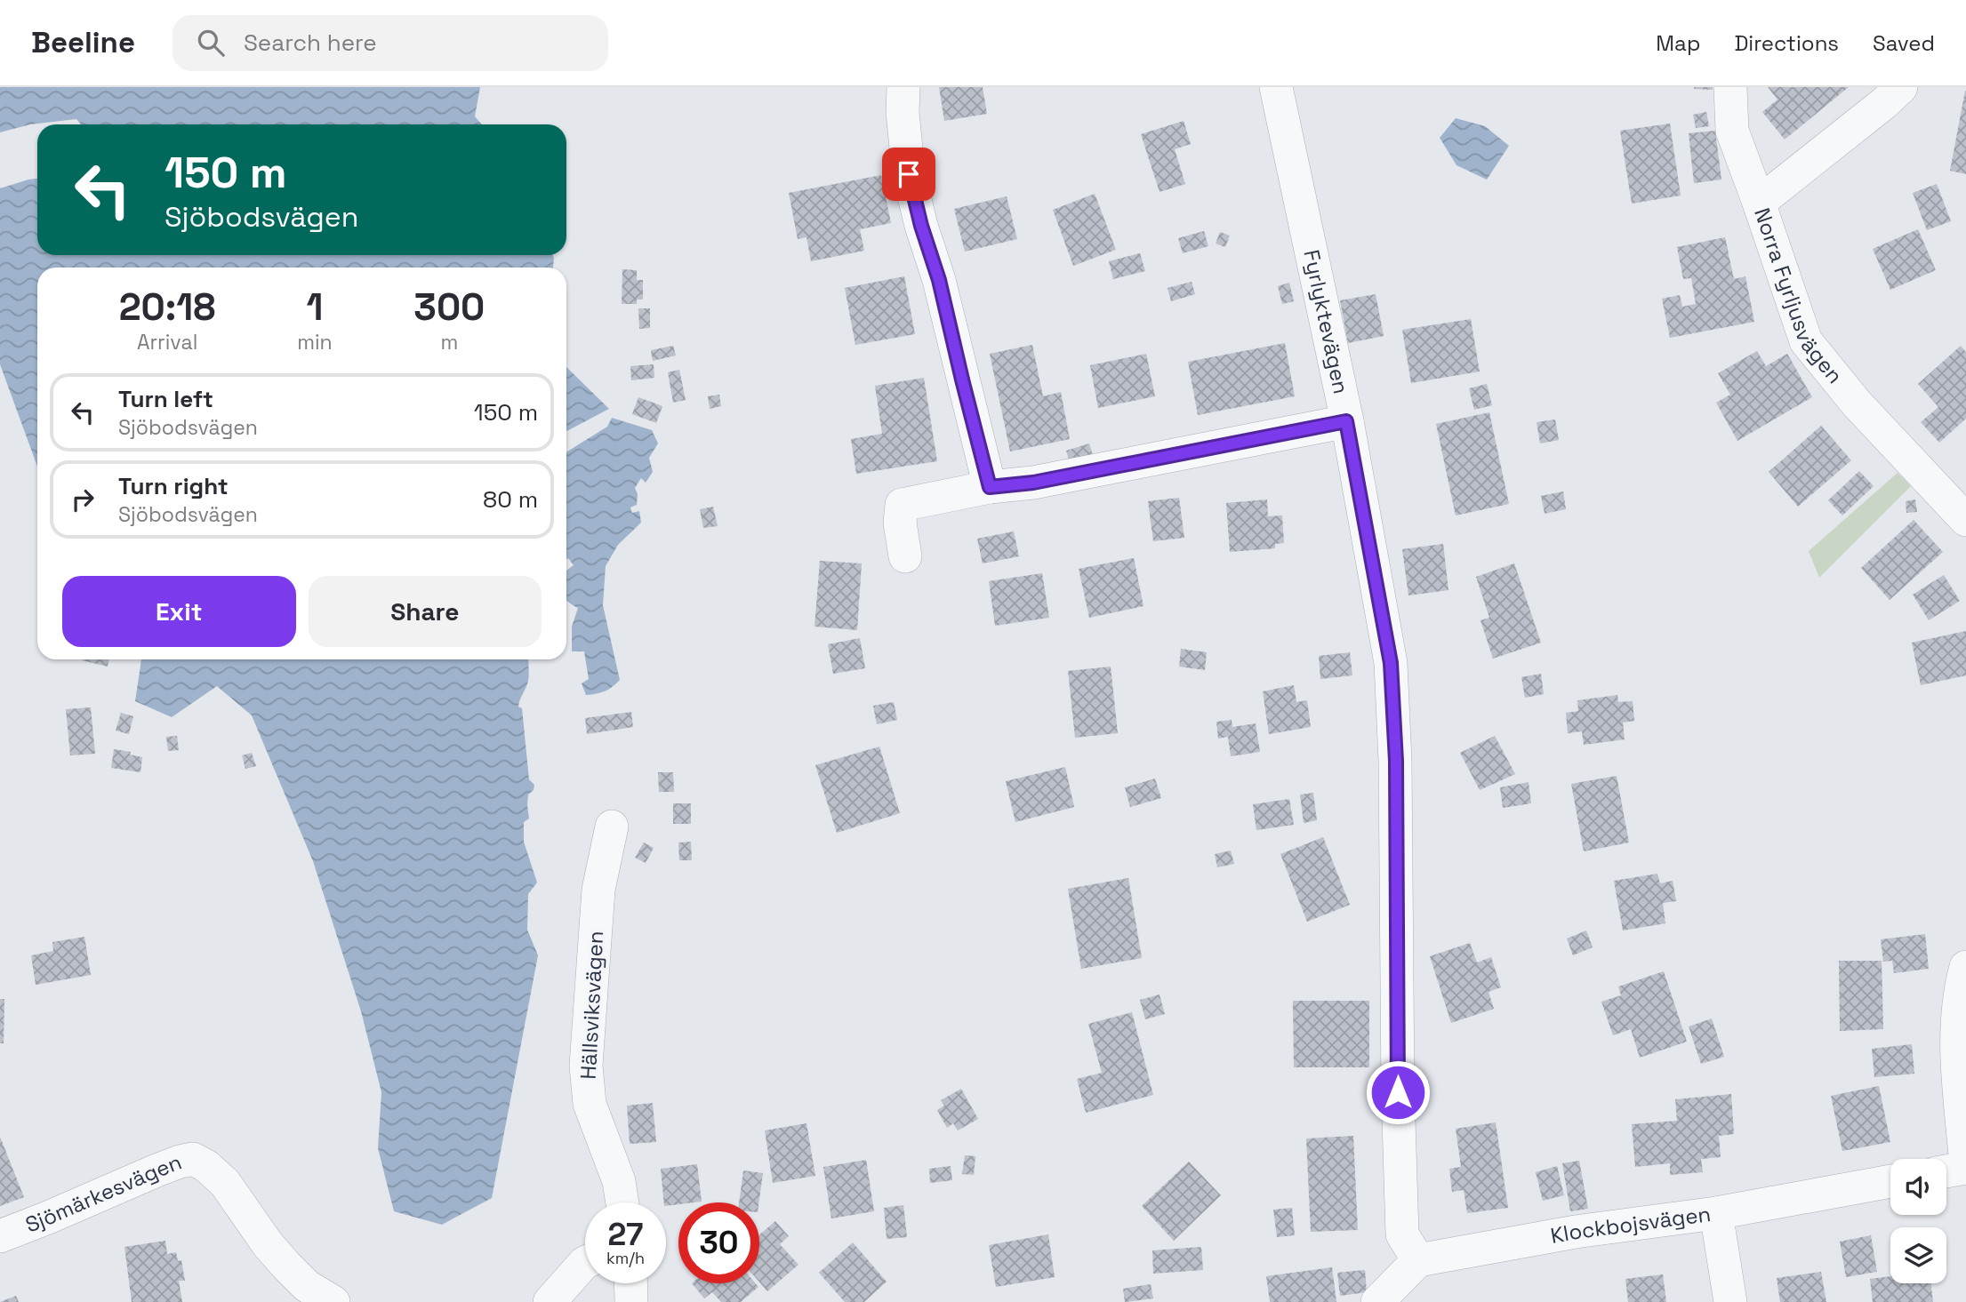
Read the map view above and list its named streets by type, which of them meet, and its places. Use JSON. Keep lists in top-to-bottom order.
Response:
{
  "streets": {
    "street": [
      "Norra Fyrljusvägen",
      "Fyrlyktevägen",
      "Hällsviksvägen",
      "Sjömärkesvägen",
      "Klockbojsvägen"
    ]
  },
  "crossings": [
    ["Fyrlyktevägen", "Klockbojsvägen"]
  ],
  "page": {
    "header": "Beeline",
    "search": "Search here",
    "nav": ["Map", "Directions", "Saved"],
    "turn": ["150 m", "Sjöbodsvägen"],
    "eta": [
      "20:18",
      "Arrival",
      "1",
      "min",
      "300",
      "m"
    ],
    "list": [
      {
        "name": "Turn left",
        "note": "Sjöbodsvägen",
        "value": "150 m"
      },
      {
        "name": "Turn right",
        "note": "Sjöbodsvägen",
        "value": "80 m"
      }
    ],
    "buttons": ["Exit", "Share"],
    "speed": "27 km/h",
    "limit": "30"
  }
}
